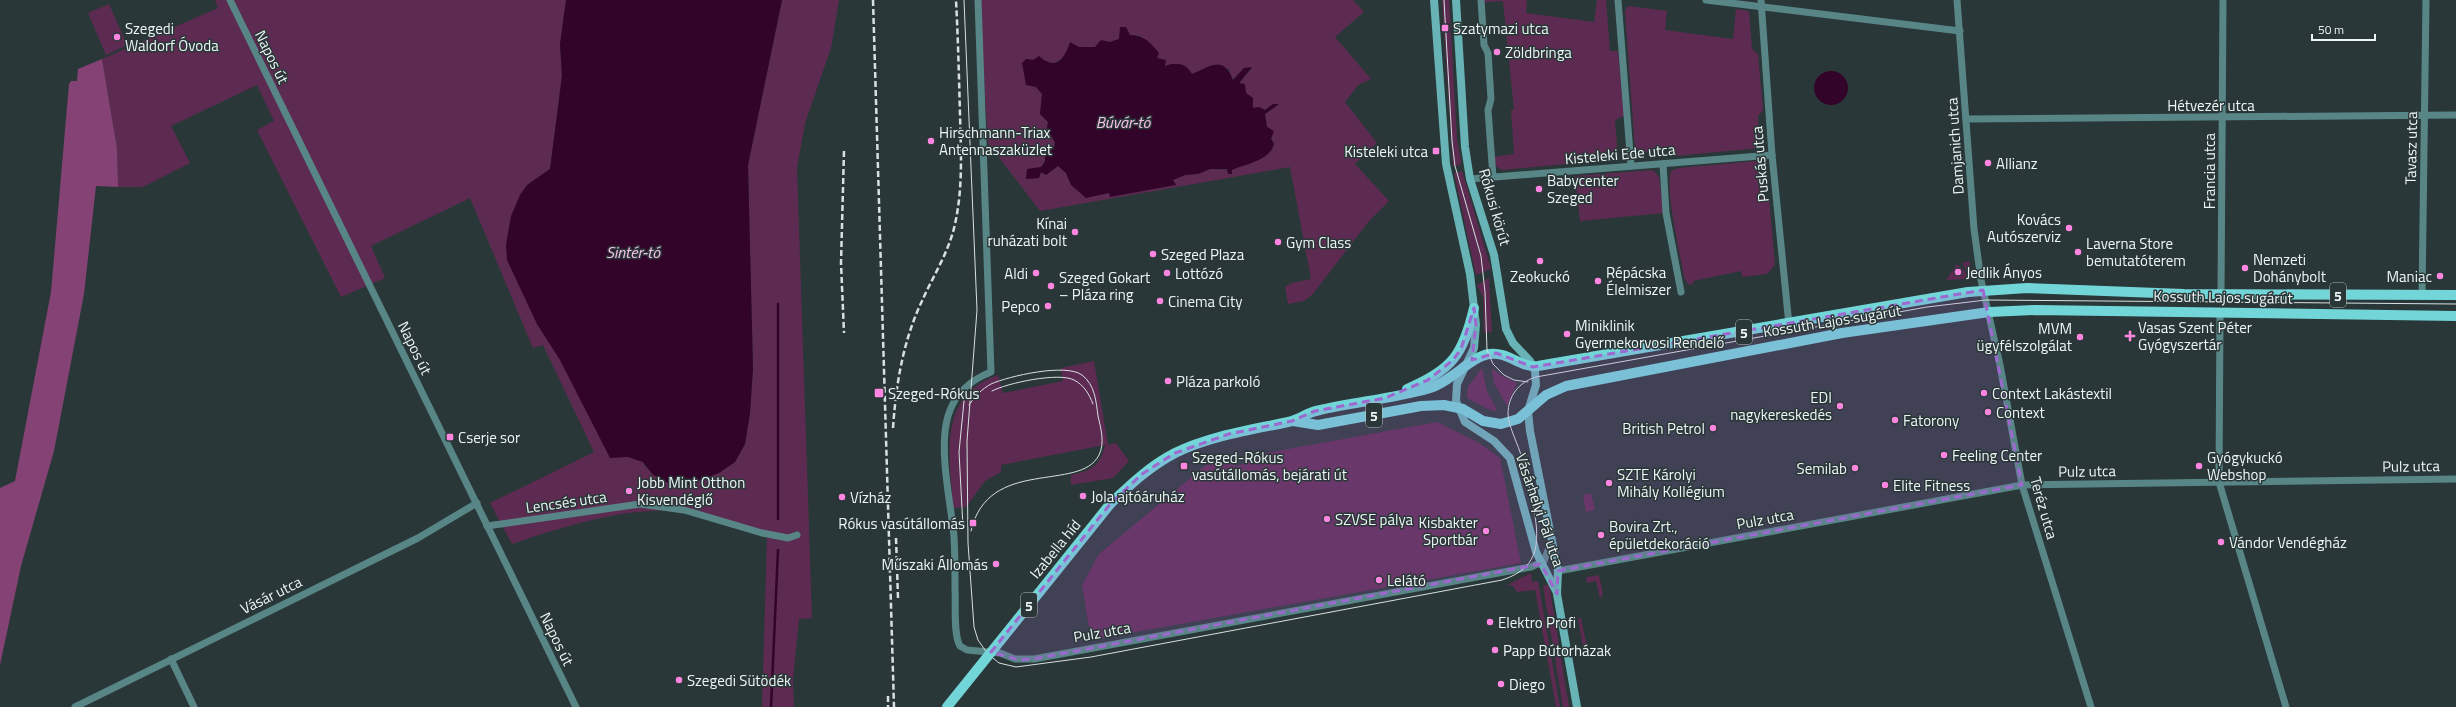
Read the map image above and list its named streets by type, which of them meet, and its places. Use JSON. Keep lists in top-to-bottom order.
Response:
{
  "streets": {
    "main road": [
      "Rókusi körút",
      "5",
      "Kossuth Lajos sugárút",
      "Vásárhelyi Pál utca",
      "Izabella híd"
    ],
    "street": [
      "Napos út",
      "Hétvezér utca",
      "Damjanich utca",
      "Tavasz utca",
      "Kisteleki Ede utca",
      "Puskás utca",
      "Francia utca",
      "Pulz utca",
      "Lencsés utca",
      "Teréz utca",
      "Vásár utca"
    ]
  },
  "crossings": [
    ["Napos út", "Lencsés utca"],
    ["Napos út", "Vásár utca"],
    ["Hétvezér utca", "Damjanich utca"],
    ["Hétvezér utca", "Tavasz utca"],
    ["Hétvezér utca", "Francia utca"],
    ["Damjanich utca", "Kossuth Lajos sugárút"],
    ["Tavasz utca", "Kossuth Lajos sugárút"],
    ["Kisteleki Ede utca", "Puskás utca"],
    ["Kisteleki Ede utca", "Rókusi körút"],
    ["Puskás utca", "Kossuth Lajos sugárút"],
    ["Francia utca", "Kossuth Lajos sugárút"],
    ["Rókusi körút", "Kossuth Lajos sugárút"],
    ["Rókusi körút", "Vásárhelyi Pál utca"],
    ["Kossuth Lajos sugárút", "Teréz utca"],
    ["Kossuth Lajos sugárút", "Vásárhelyi Pál utca"],
    ["Kossuth Lajos sugárút", "Izabella híd"],
    ["Pulz utca", "Teréz utca"],
    ["Pulz utca", "Vásárhelyi Pál utca"]
  ],
  "water": ["Búvár-tó", "Sintér-tó"],
  "places": {
    "transit": [
      "Szatymazi utca",
      "Kisteleki utca",
      "Szeged-Rókus",
      "Cserje sor",
      "Szeged-Rókus vasútállomás, bejárati út",
      "Rókus vasútállomás"
    ],
    "other": [
      "Szegedi Waldorf Óvoda",
      "Zöldbringa",
      "Hirschmann-Triax Antennaszaküzlet",
      "Allianz",
      "Babycenter Szeged",
      "Kovács Autószerviz",
      "Kínai ruházati bolt",
      "Gym Class",
      "Laverna Store bemutatóterem",
      "Szeged Plaza",
      "Zeokuckó",
      "Nemzeti Dohánybolt",
      "Jedlik Ányos",
      "Aldi",
      "Lottózó",
      "Maniac",
      "Répácska Élelmiszer",
      "Szeged Gokart – Pláza ring",
      "Cinema City",
      "Pepco",
      "Miniklinik Gyermekorvosi Rendelő",
      "MVM ügyfélszolgálat",
      "Pláza parkoló",
      "Context Lakástextil",
      "EDI nagykereskedés",
      "Context",
      "Fatorony",
      "British Petrol",
      "Feeling Center",
      "Gyógykuckó Webshop",
      "Semilab",
      "SZTE Károlyi Mihály Kollégium",
      "Elite Fitness",
      "Jobb Mint Otthon Kisvendéglő",
      "Jola ajtóáruház",
      "Vízház",
      "SZVSE pálya",
      "Kisbakter Sportbár",
      "Bovira Zrt., épületdekoráció",
      "Vándor Vendégház",
      "Műszaki Állomás",
      "Lelátó",
      "Elektro Profi",
      "Papp Bútorházak",
      "Szegedi Sütödék",
      "Diego"
    ],
    "health": ["Vasas Szent Péter Gyógyszertár"]
  },
  "scale_bar": "50 m"
}
